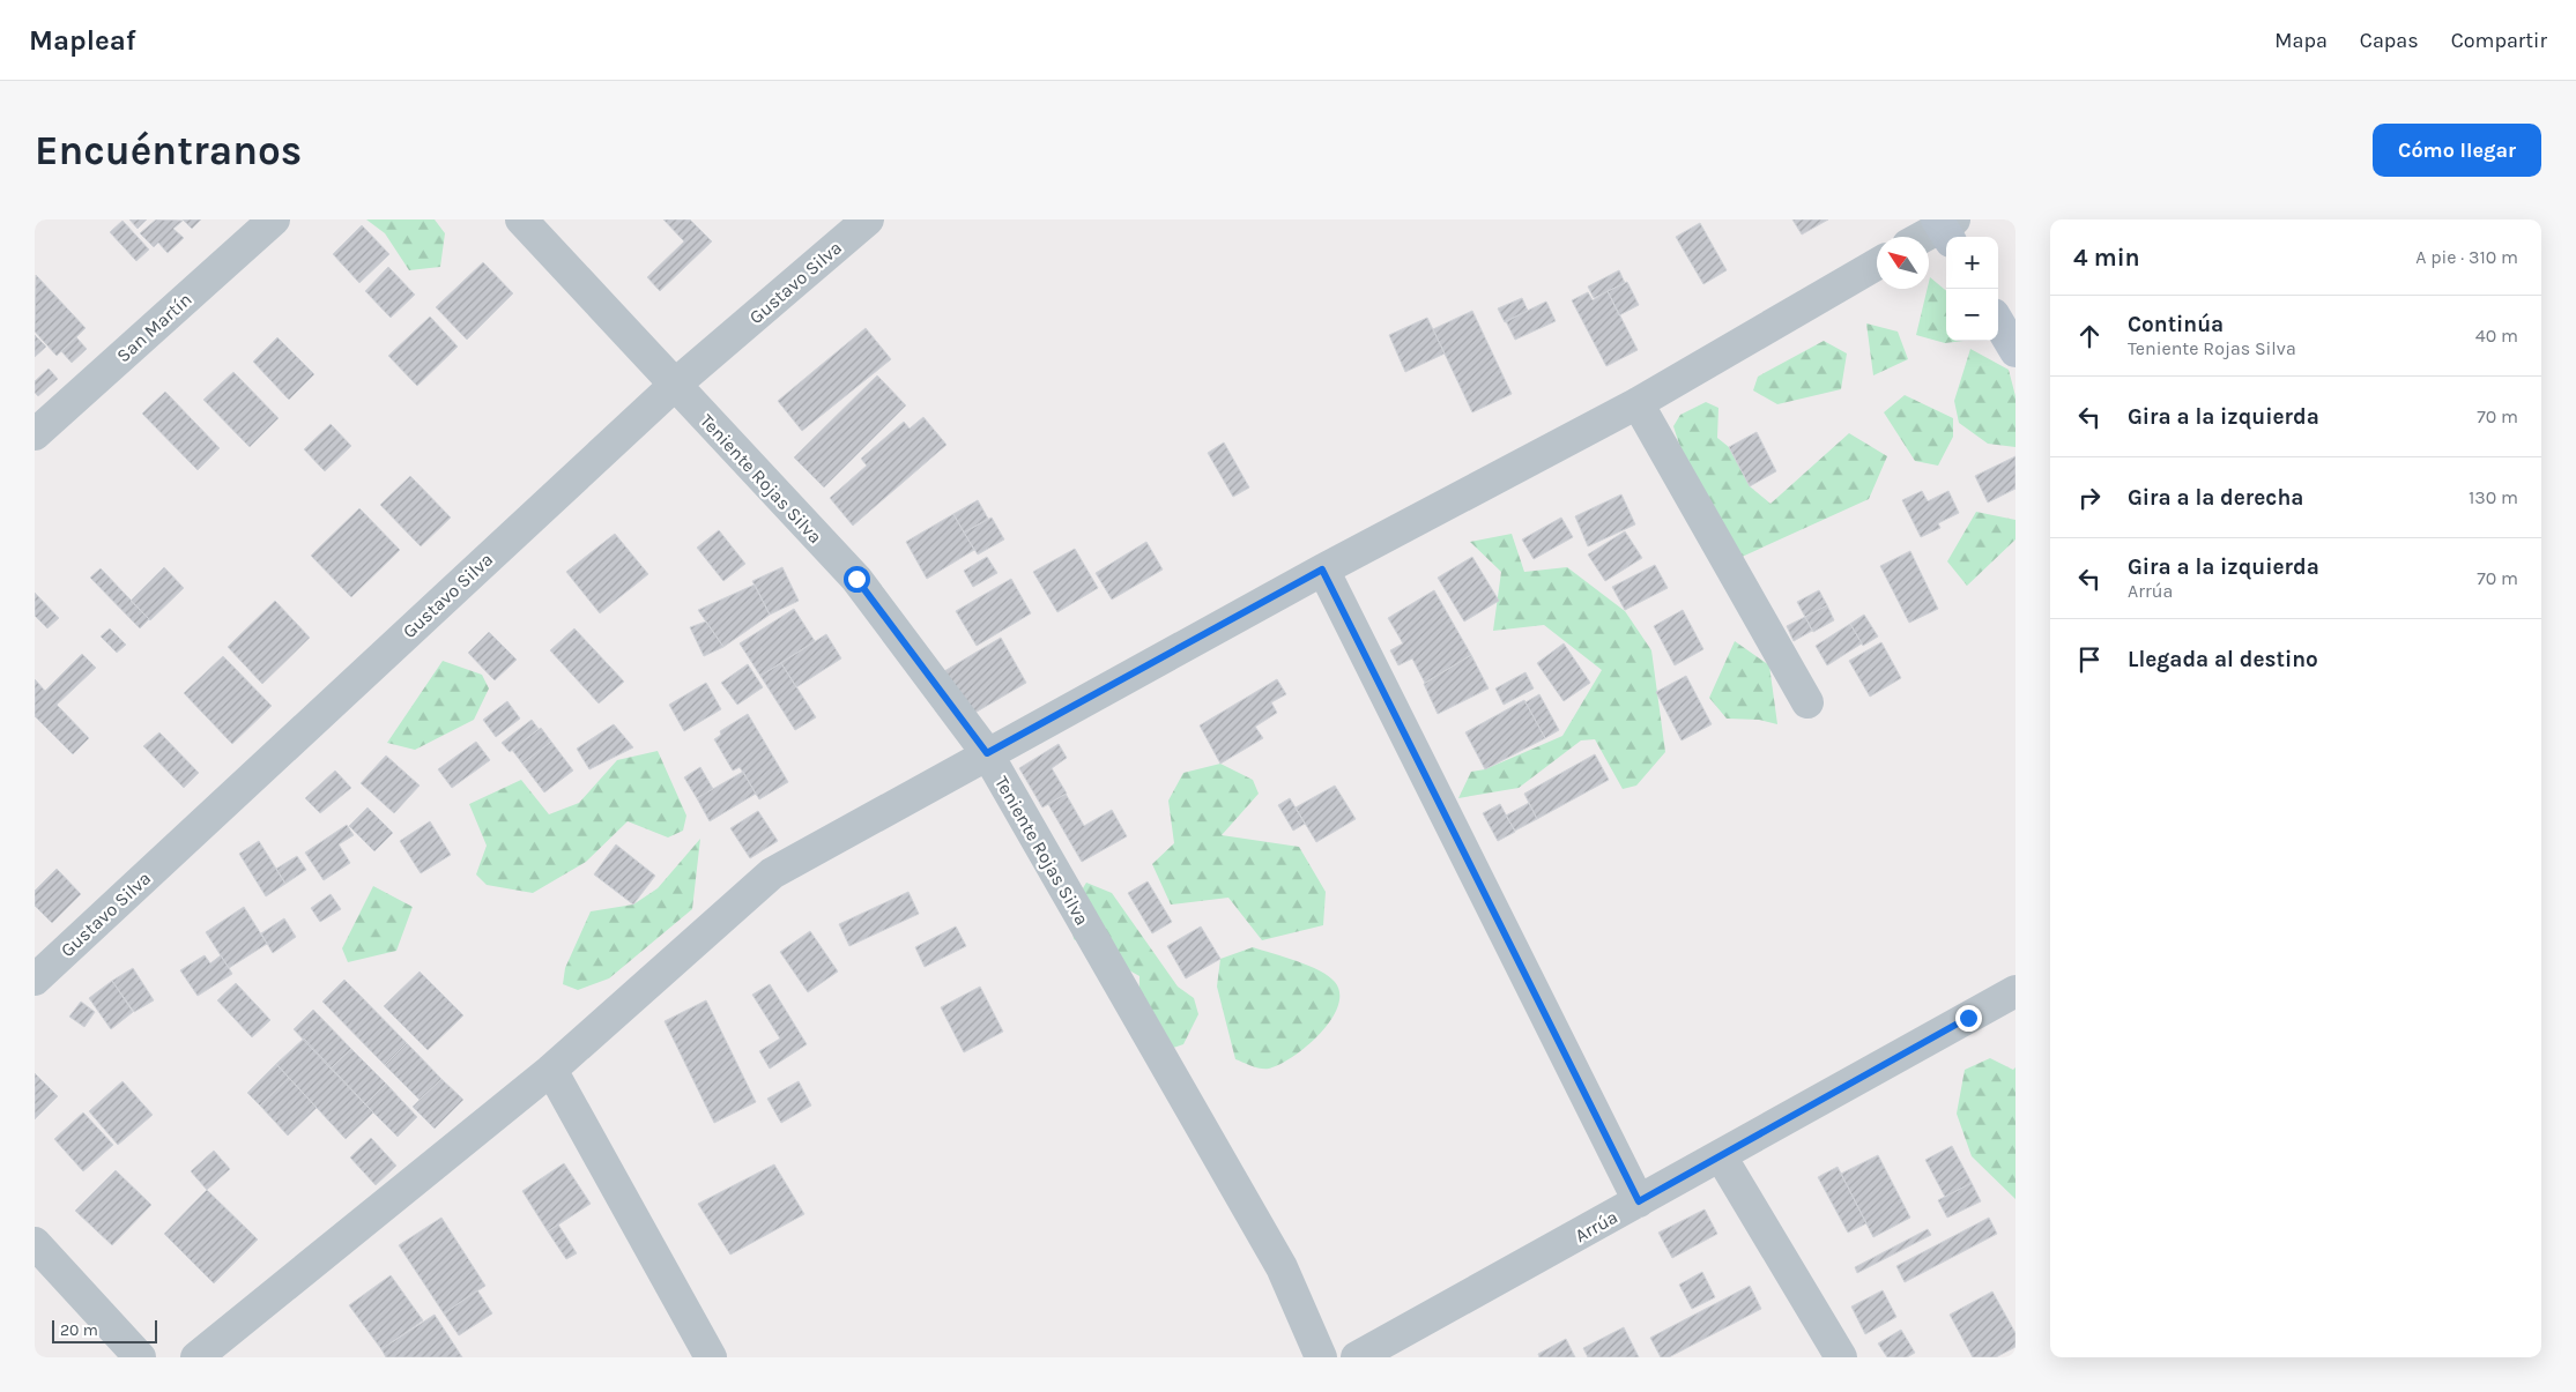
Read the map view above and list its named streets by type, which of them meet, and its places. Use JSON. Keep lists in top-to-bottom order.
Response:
{
  "streets": {
    "street": [
      "Gustavo Silva",
      "San Martín",
      "Teniente Rojas Silva",
      "Arrúa"
    ]
  },
  "crossings": [
    ["Gustavo Silva", "Teniente Rojas Silva"]
  ],
  "scale_bar": "20 m",
  "north": "top left",
  "page": {
    "header": "Mapleaf",
    "nav": ["Mapa", "Capas", "Compartir"],
    "buttons": "Cómo llegar",
    "title": "Encuéntranos",
    "heading": ["4 min", "A pie · 310 m"],
    "map_buttons": ["+", "−"],
    "list": [
      ["Continúa", "Teniente Rojas Silva", "40 m"],
      ["Gira a la izquierda", "70 m"],
      ["Gira a la derecha", "130 m"],
      ["Gira a la izquierda", "Arrúa", "70 m"],
      "Llegada al destino"
    ],
    "scale": "20 m"
  }
}
